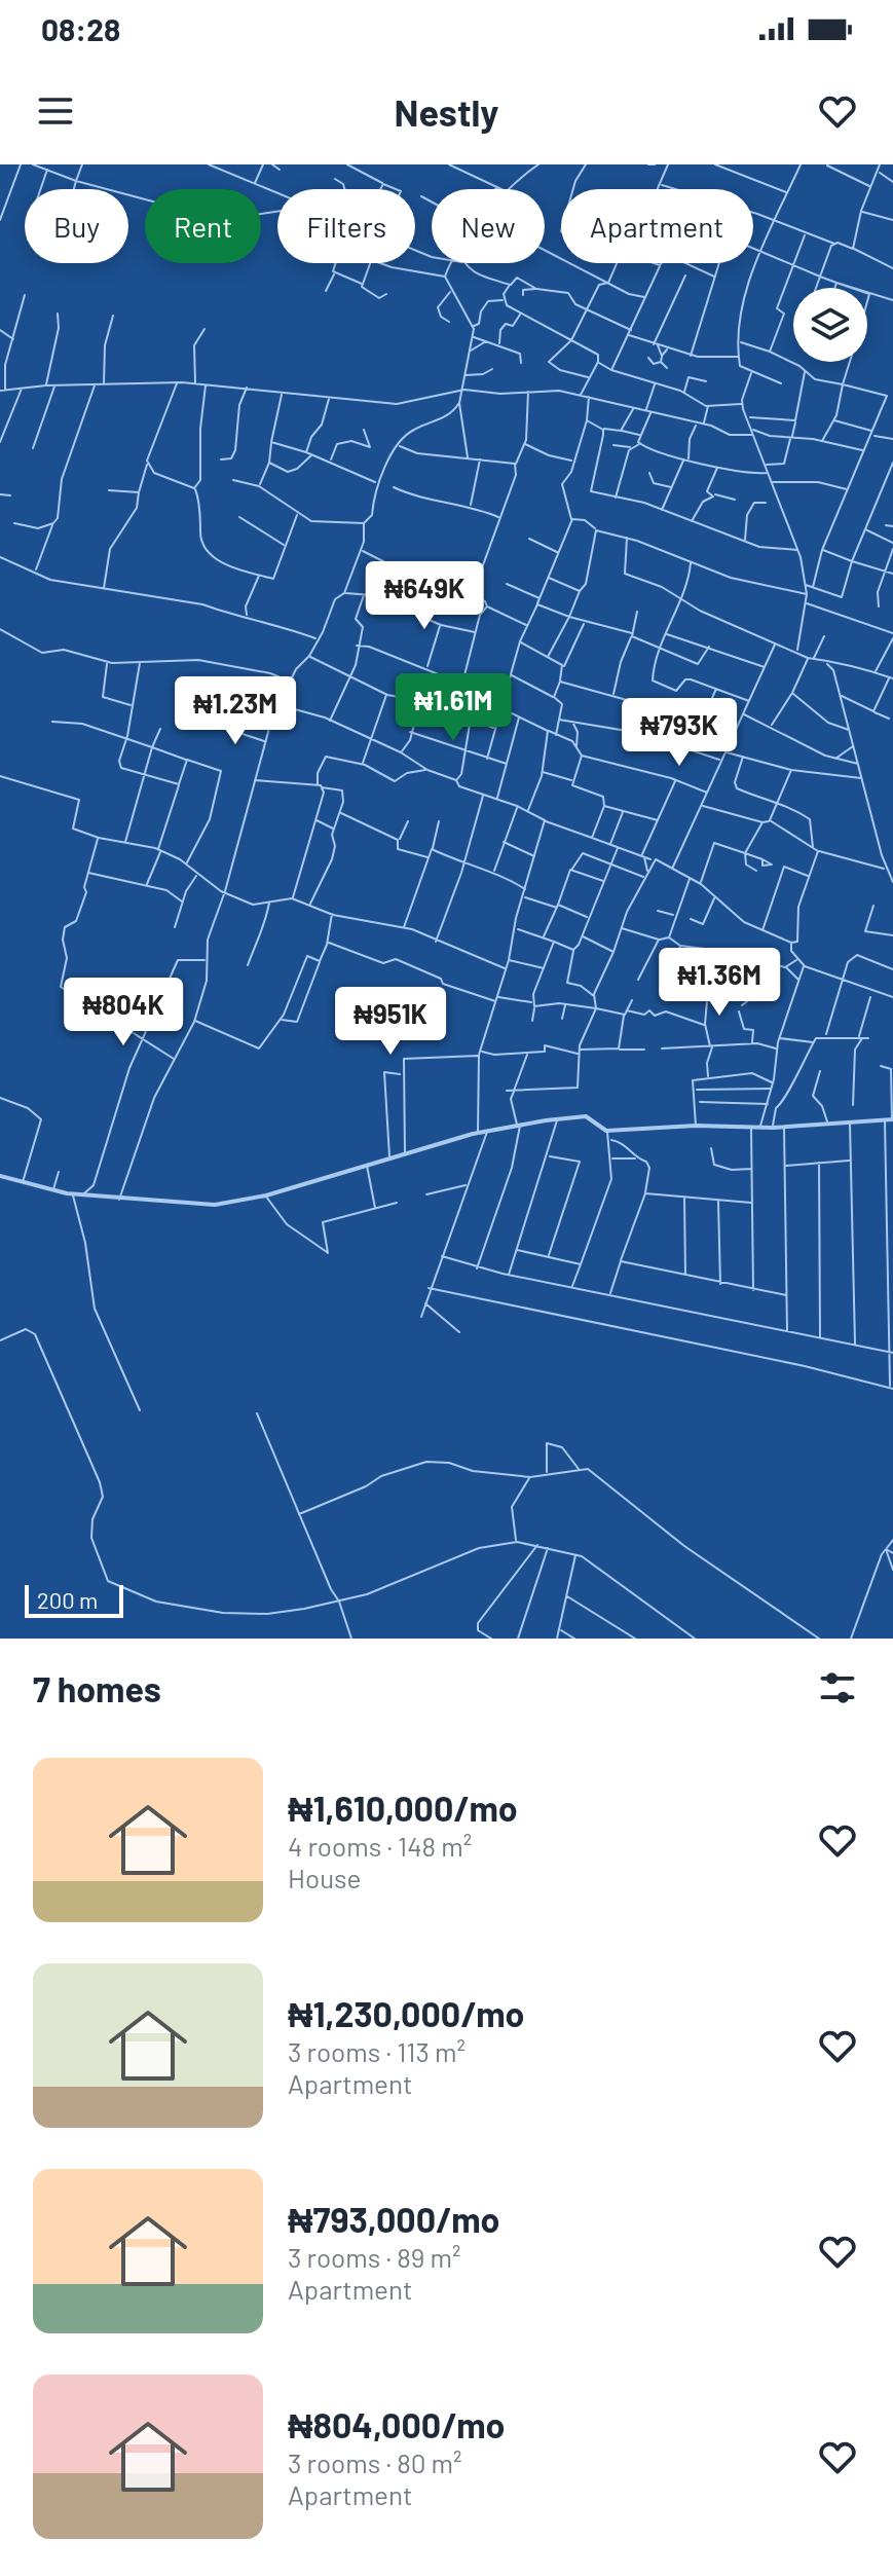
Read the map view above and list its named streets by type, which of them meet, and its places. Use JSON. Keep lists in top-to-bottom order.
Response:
{
  "scale_bar": "200 m",
  "page": {
    "status": "08:28",
    "header": "Nestly",
    "chip": [
      "Buy",
      "Rent",
      "Filters",
      "New",
      "Apartment"
    ],
    "price": [
      "₦649K",
      "₦1.61M",
      "₦1.23M",
      "₦793K",
      "₦1.36M",
      "₦804K",
      "₦951K"
    ],
    "scale": "200 m",
    "heading": "7 homes",
    "list": [
      {
        "name": "₦1,610,000/mo",
        "note": "4 rooms · 148 m² · House"
      },
      {
        "name": "₦1,230,000/mo",
        "note": "3 rooms · 113 m² · Apartment"
      },
      {
        "name": "₦793,000/mo",
        "note": "3 rooms · 89 m² · Apartment"
      },
      {
        "name": "₦804,000/mo",
        "note": "3 rooms · 80 m² · Apartment"
      }
    ]
  }
}
